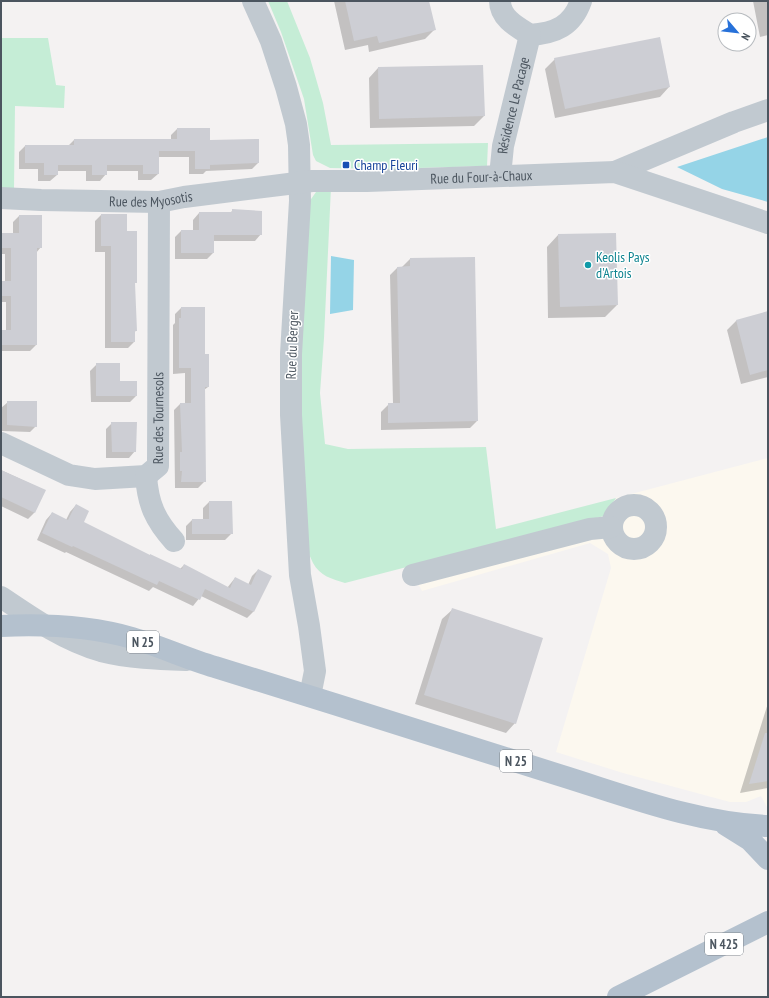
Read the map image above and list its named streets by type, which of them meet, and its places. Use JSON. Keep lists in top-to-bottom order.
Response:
{
  "streets": {
    "main road": ["N 25", "N 425"],
    "street": [
      "Résidence Le Pacage",
      "Rue du Four-à-Chaux",
      "Rue des Myosotis",
      "Rue du Berger",
      "Rue des Tournesols"
    ]
  },
  "crossings": [
    ["Résidence Le Pacage", "Rue du Four-à-Chaux"],
    ["Rue du Four-à-Chaux", "Rue des Myosotis"],
    ["Rue du Four-à-Chaux", "Rue du Berger"],
    ["Rue des Myosotis", "Rue du Berger"],
    ["Rue des Myosotis", "Rue des Tournesols"],
    ["Rue du Berger", "N 25"]
  ],
  "places": {
    "transit": ["Champ Fleuri"],
    "other": ["Keolis Pays d'Artois"]
  },
  "north": "bottom right"
}
